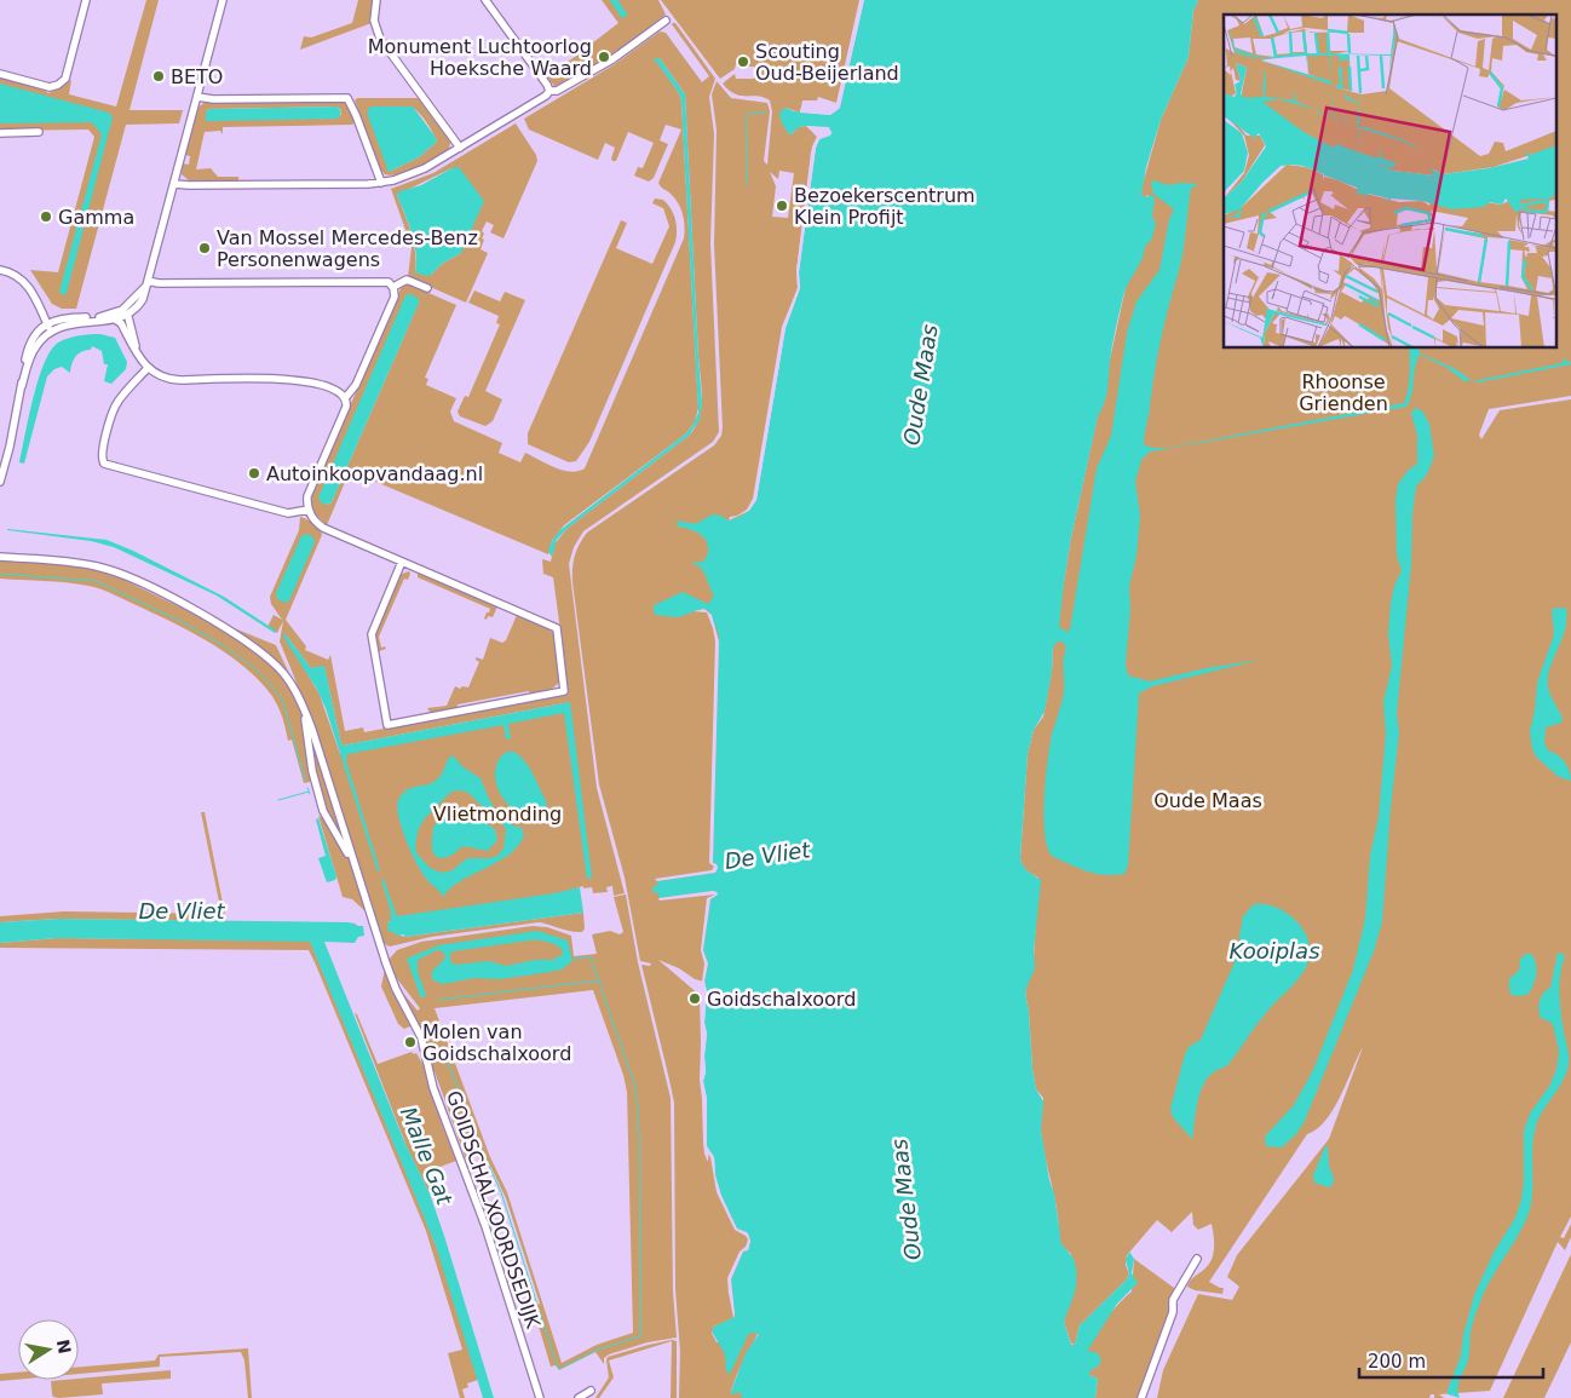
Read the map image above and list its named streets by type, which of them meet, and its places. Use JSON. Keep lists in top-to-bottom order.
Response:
{
  "streets": {
    "street": ["GOIDSCHALXOORDSEDIJK"]
  },
  "water": [
    "Oude Maas",
    "De Vliet",
    "Kooiplas",
    "Malle Gat"
  ],
  "parks": ["Rhoonse Grienden", "Oude Maas", "Vlietmonding"],
  "places": [
    "Monument Luchtoorlog Hoeksche Waard",
    "Scouting Oud-Beijerland",
    "BETO",
    "Bezoekerscentrum Klein Profijt",
    "Gamma",
    "Van Mossel Mercedes-Benz Personenwagens",
    "Autoinkoopvandaag.nl",
    "Goidschalxoord",
    "Molen van Goidschalxoord"
  ],
  "scale_bar": "200 m",
  "north": "right"
}
